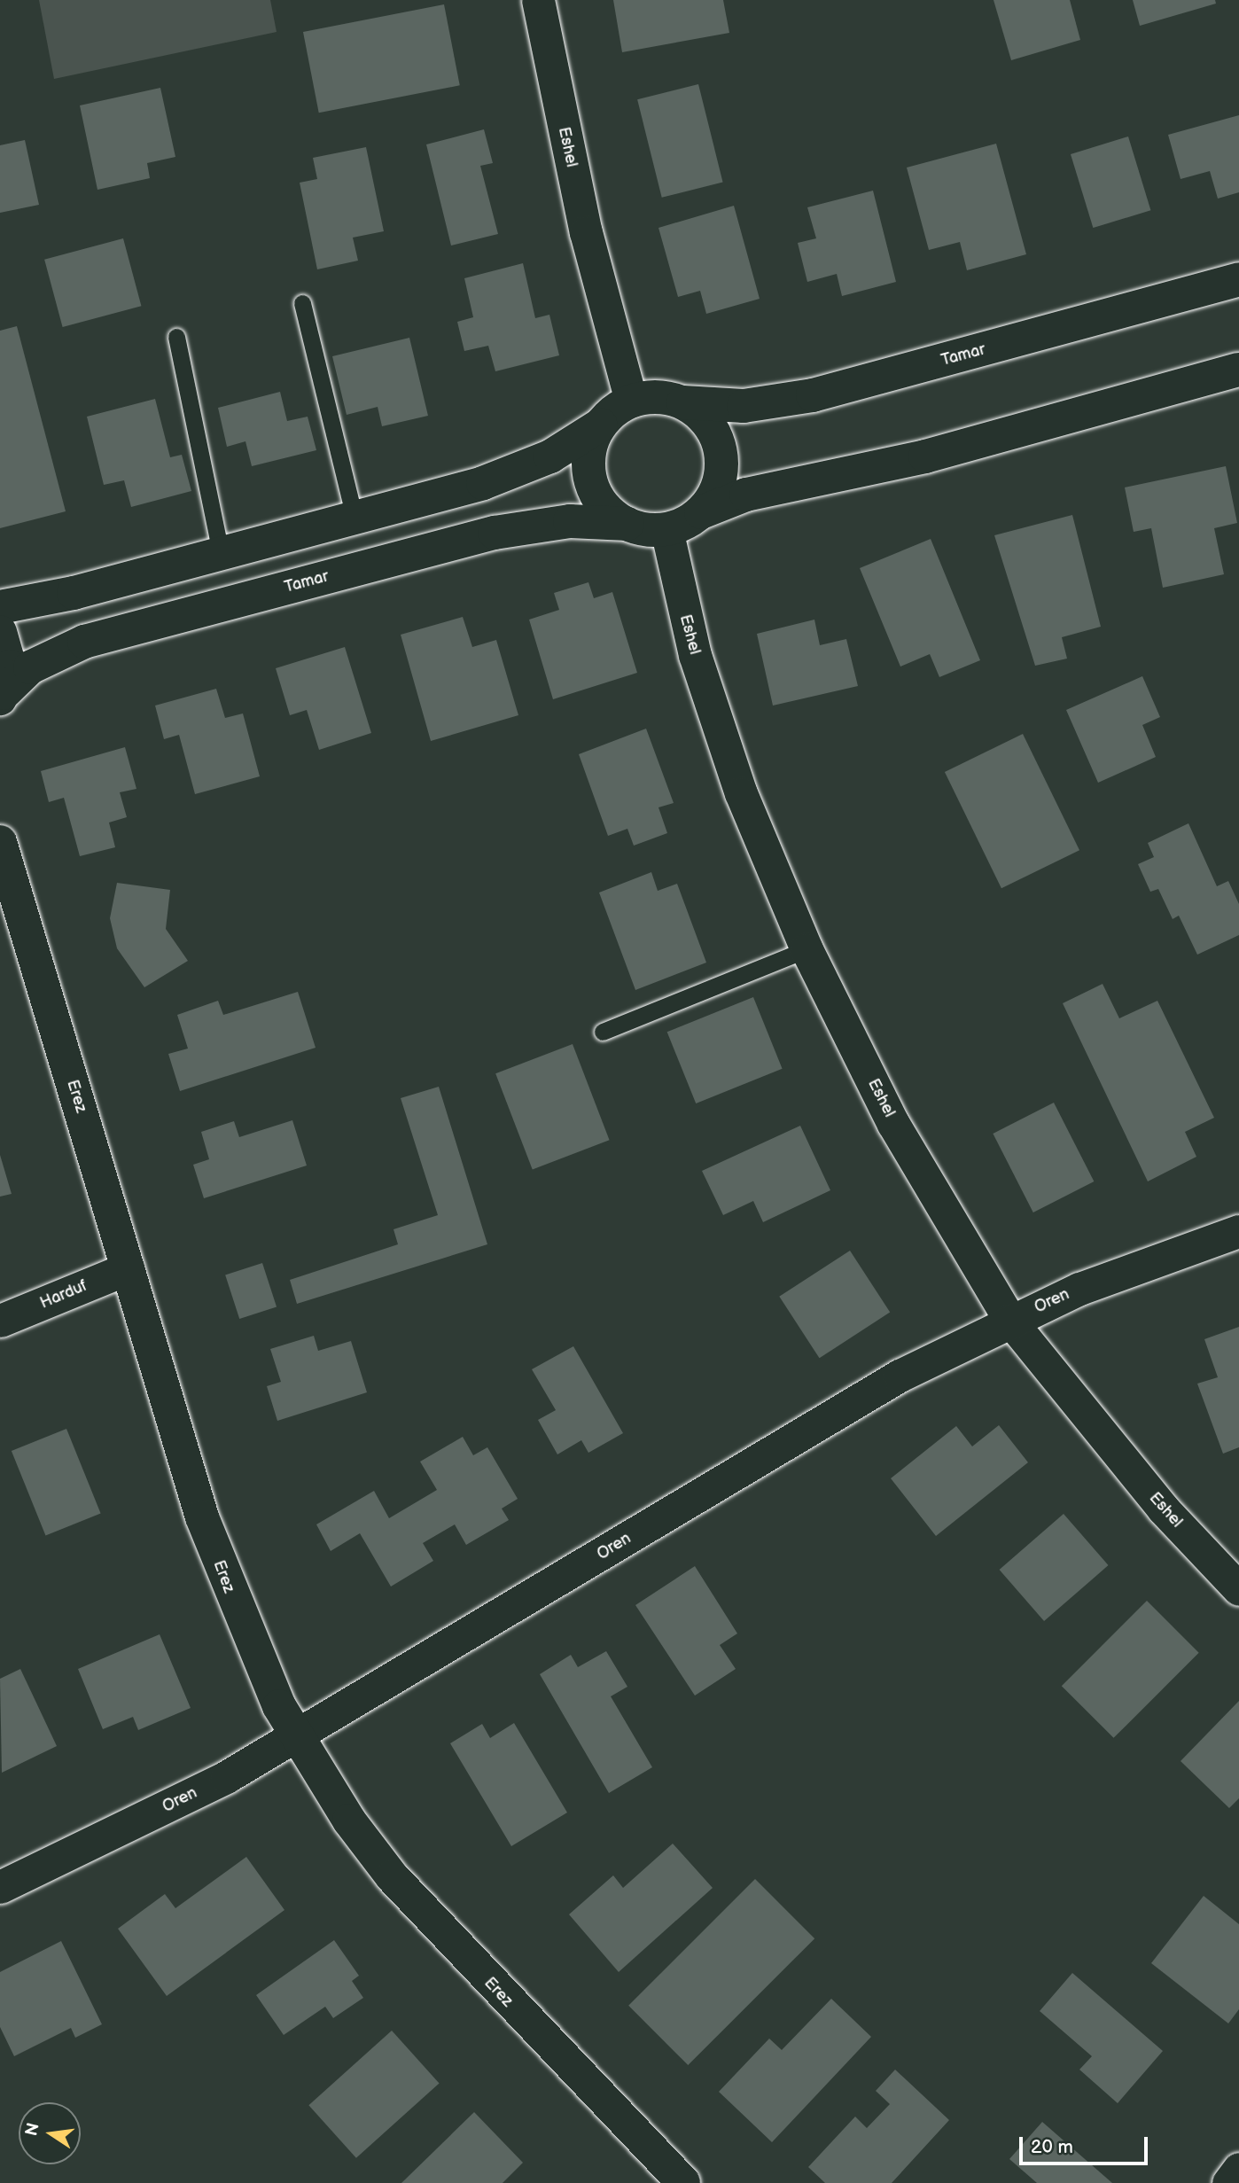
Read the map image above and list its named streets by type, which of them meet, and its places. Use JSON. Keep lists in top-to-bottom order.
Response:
{
  "streets": {
    "street": [
      "Eshel",
      "Tamar",
      "Erez",
      "Harduf",
      "Oren"
    ]
  },
  "crossings": [
    ["Eshel", "Tamar"],
    ["Eshel", "Oren"],
    ["Erez", "Harduf"],
    ["Erez", "Oren"]
  ],
  "scale_bar": "20 m",
  "north": "left"
}
